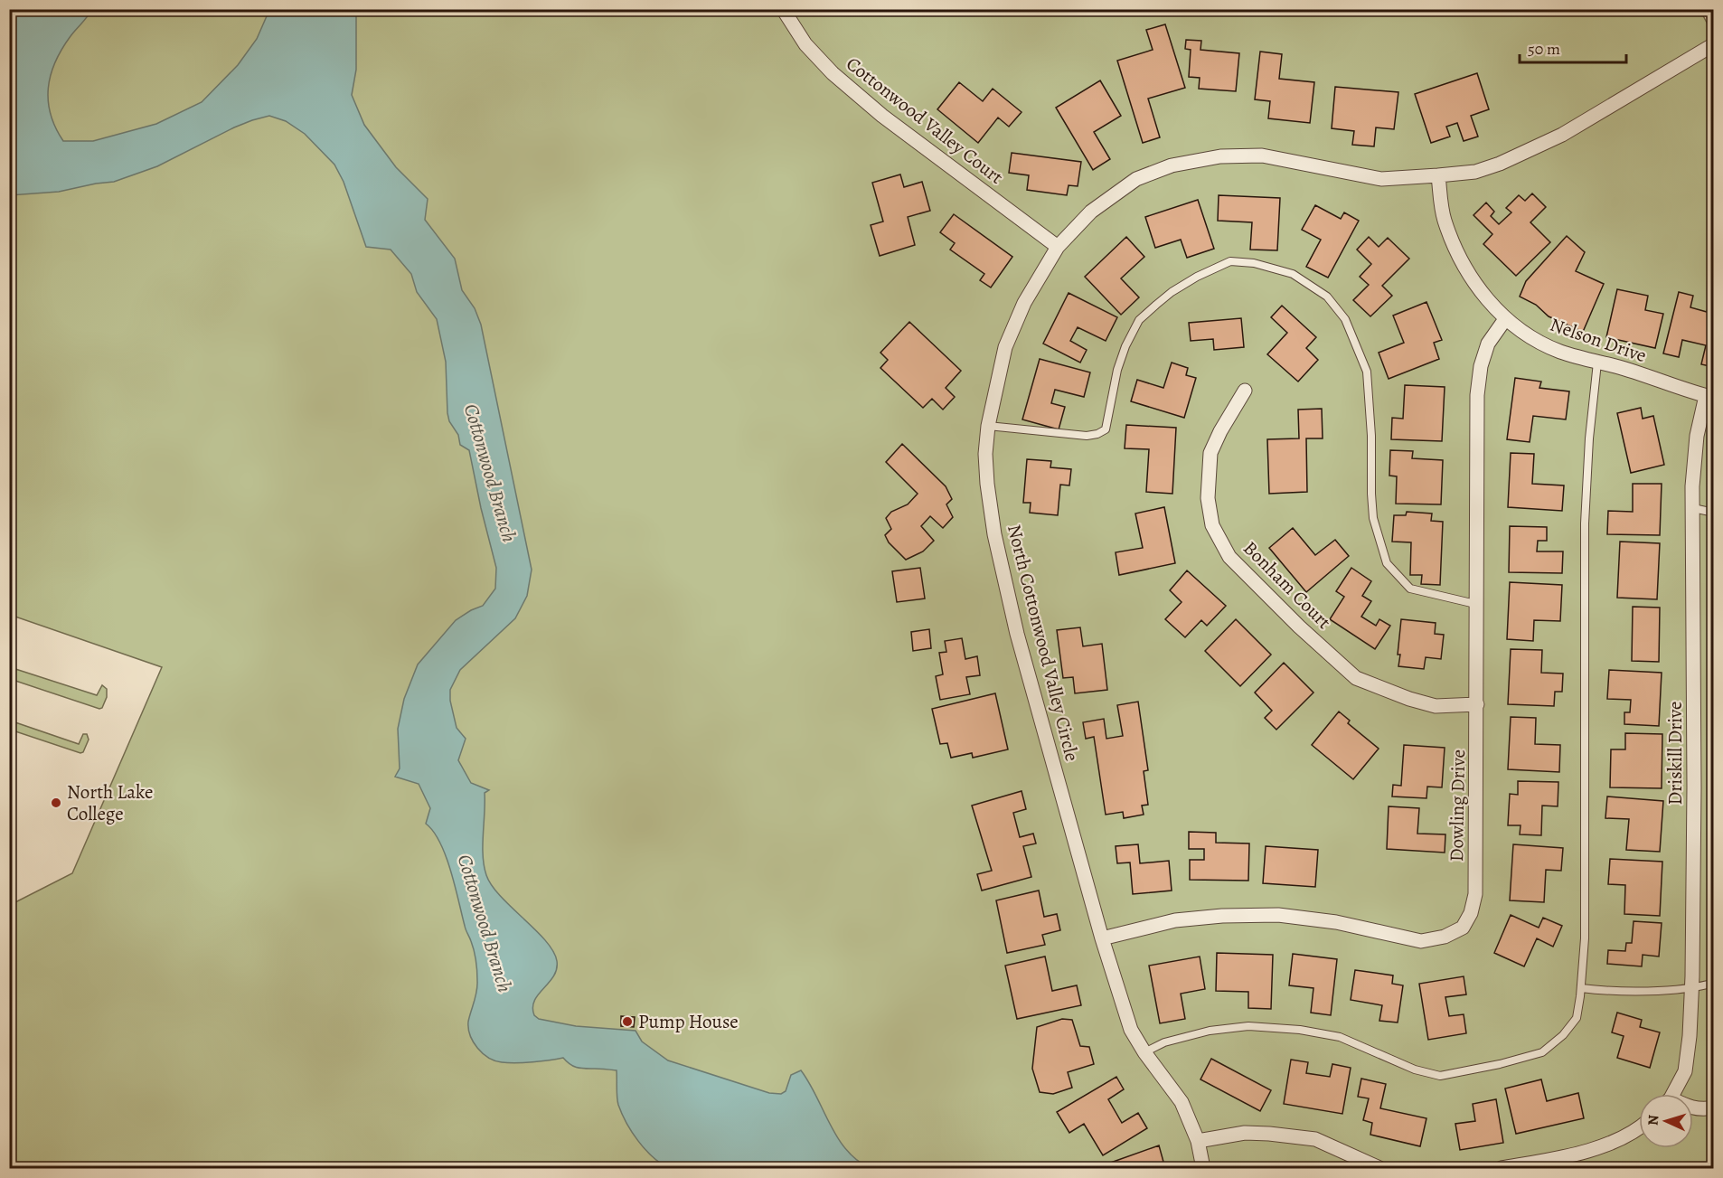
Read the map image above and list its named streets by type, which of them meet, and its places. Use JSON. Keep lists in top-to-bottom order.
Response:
{
  "streets": {
    "street": [
      "Cottonwood Valley Court",
      "Nelson Drive",
      "Bonham Court",
      "North Cottonwood Valley Circle",
      "Driskill Drive",
      "Dowling Drive"
    ]
  },
  "crossings": [
    ["Cottonwood Valley Court", "North Cottonwood Valley Circle"],
    ["Nelson Drive", "North Cottonwood Valley Circle"],
    ["Nelson Drive", "Driskill Drive"],
    ["Nelson Drive", "Dowling Drive"],
    ["Bonham Court", "Dowling Drive"],
    ["North Cottonwood Valley Circle", "Dowling Drive"]
  ],
  "water": ["Cottonwood Branch"],
  "places": ["North Lake College", "Pump House"],
  "scale_bar": "50 m",
  "north": "left"
}
